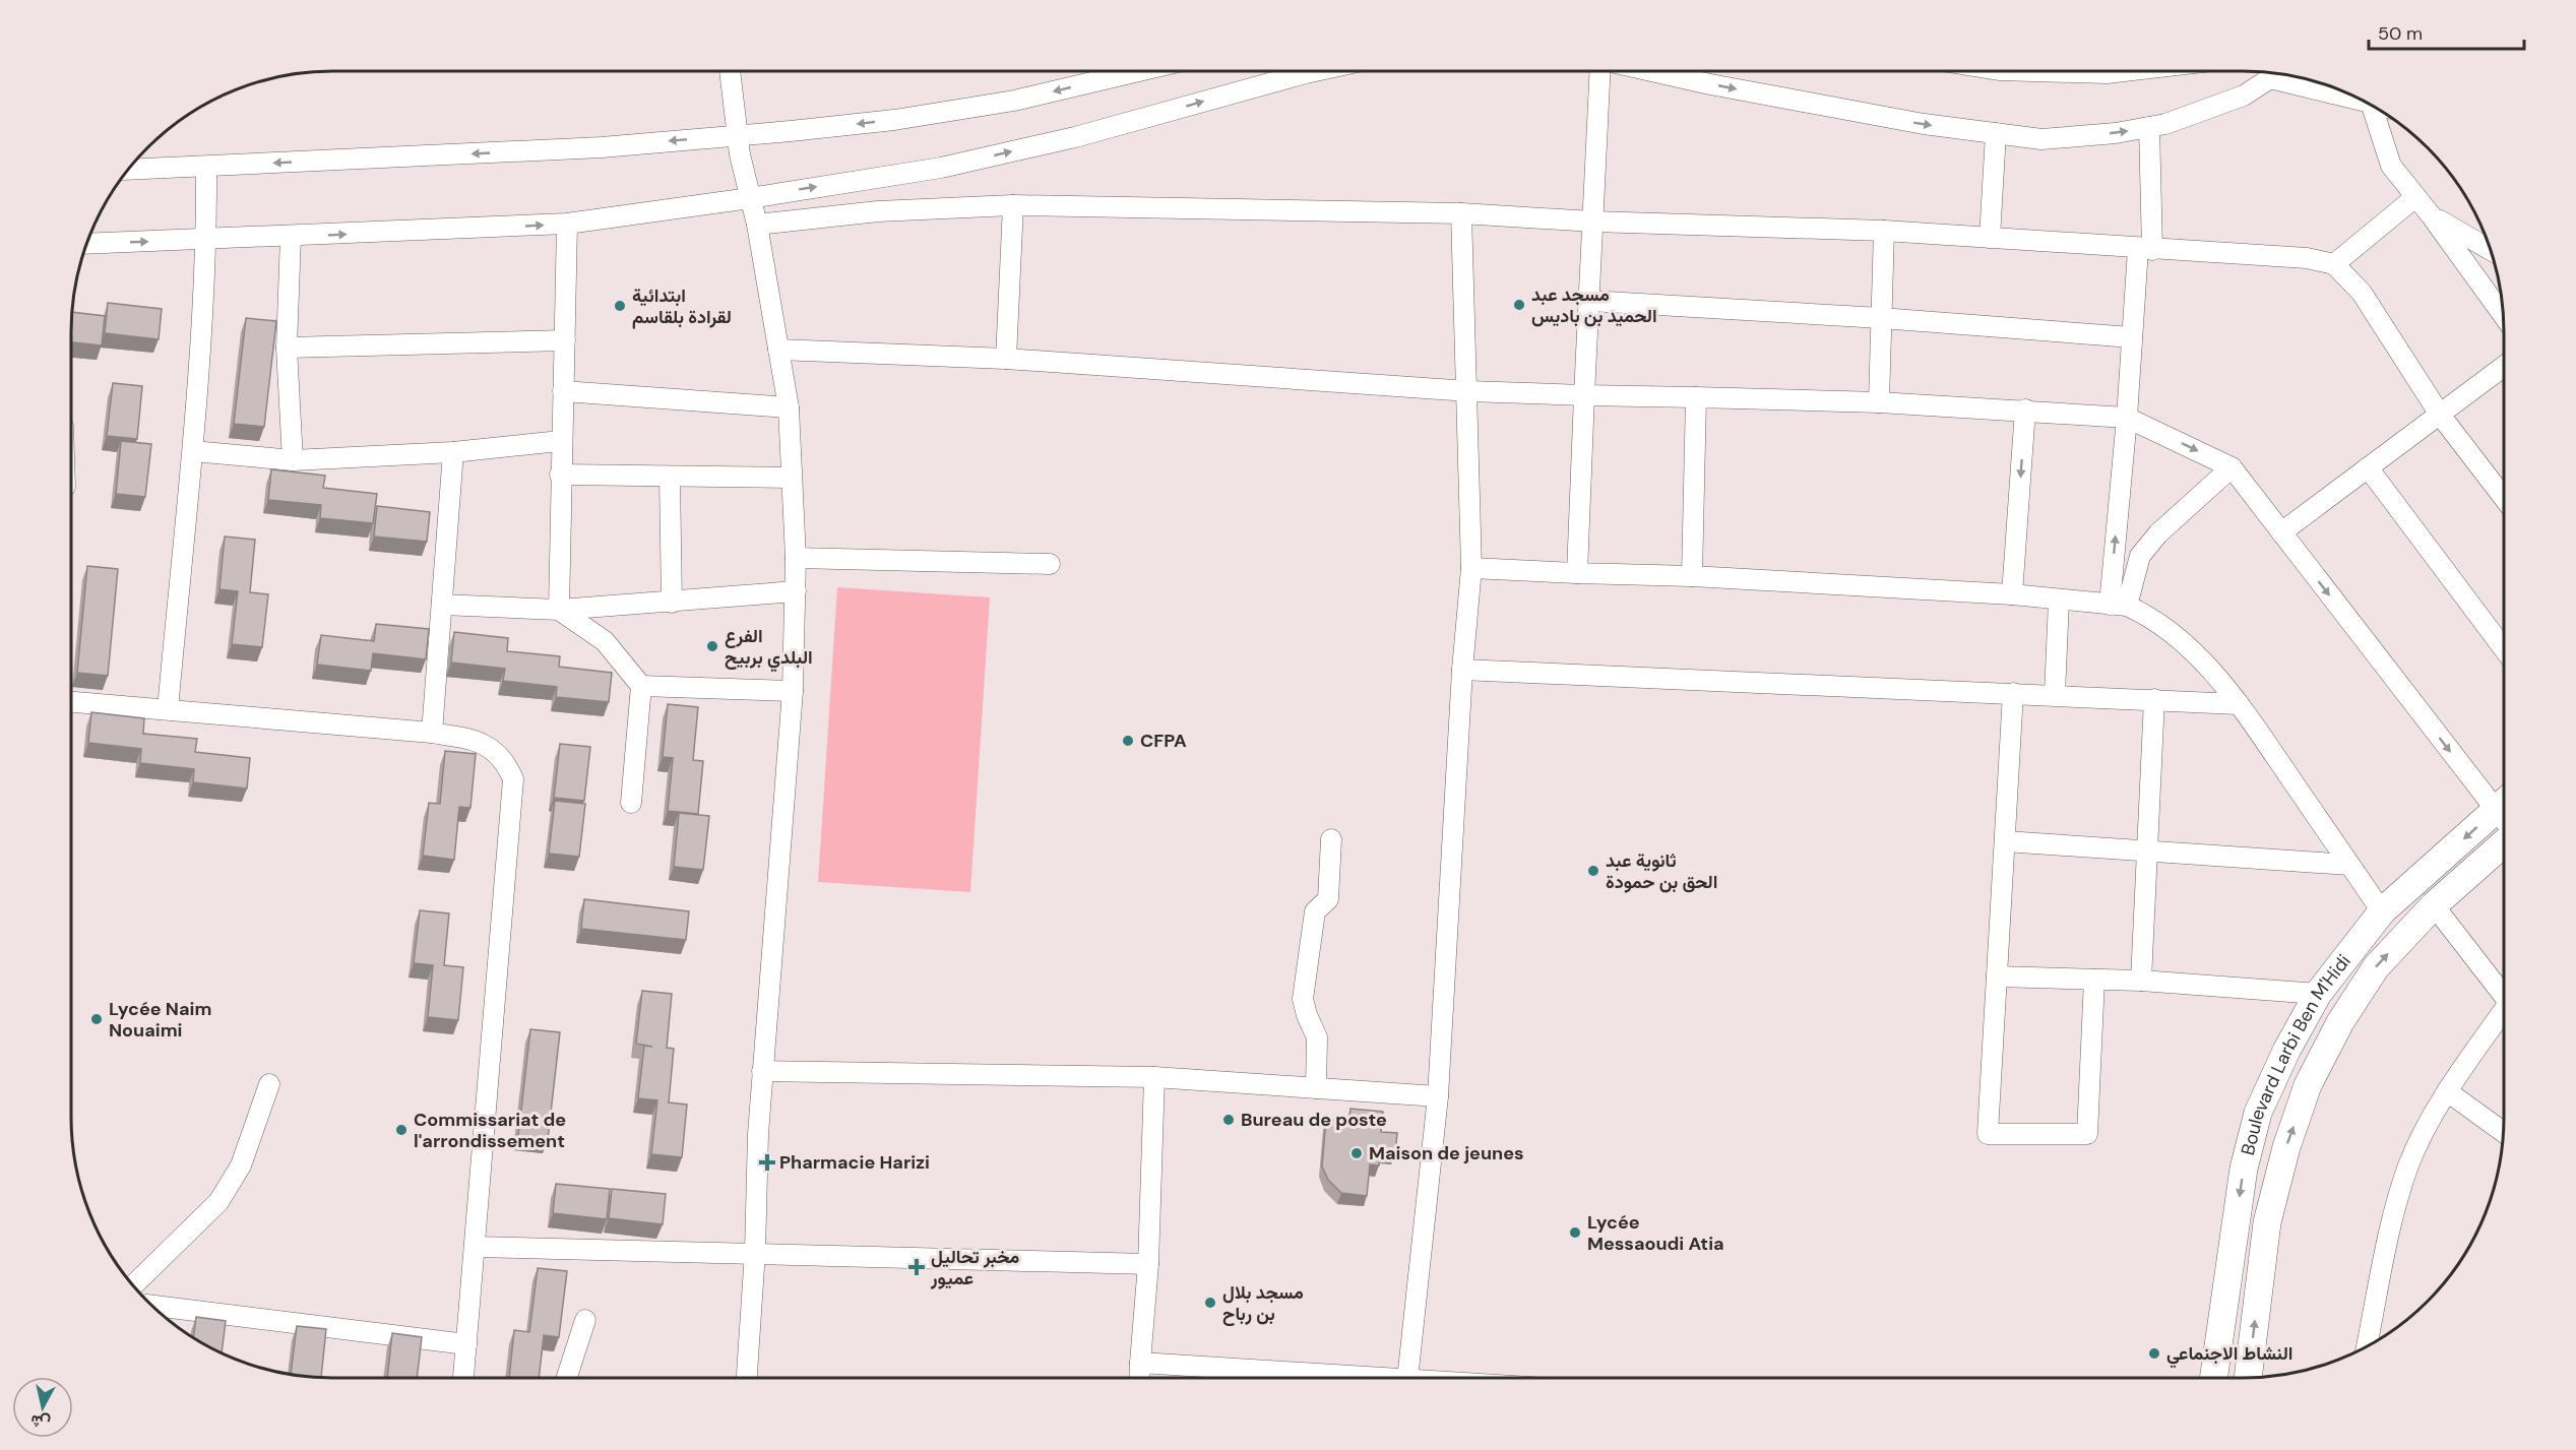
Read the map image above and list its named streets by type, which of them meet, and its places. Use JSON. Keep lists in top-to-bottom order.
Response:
{
  "streets": {
    "main road": ["Boulevard Larbi Ben M'Hidi"]
  },
  "places": {
    "other": [
      "مسجد عبد الحميد بن باديس",
      "ابتدائية لقرادة بلقاسم",
      "الفرع البلدي بربيح",
      "CFPA",
      "ثانوية عبد الحق بن حمودة",
      "Lycée Naim Nouaimi",
      "Bureau de poste",
      "Commissariat de l'arrondissement",
      "Maison de jeunes",
      "Lycée Messaoudi Atia",
      "مسجد بلال بن رباح",
      "النشاط الاجنماعي"
    ],
    "health": ["Pharmacie Harizi", "مخبر تحاليل عميور"]
  },
  "scale_bar": "50 m",
  "north": "bottom"
}
